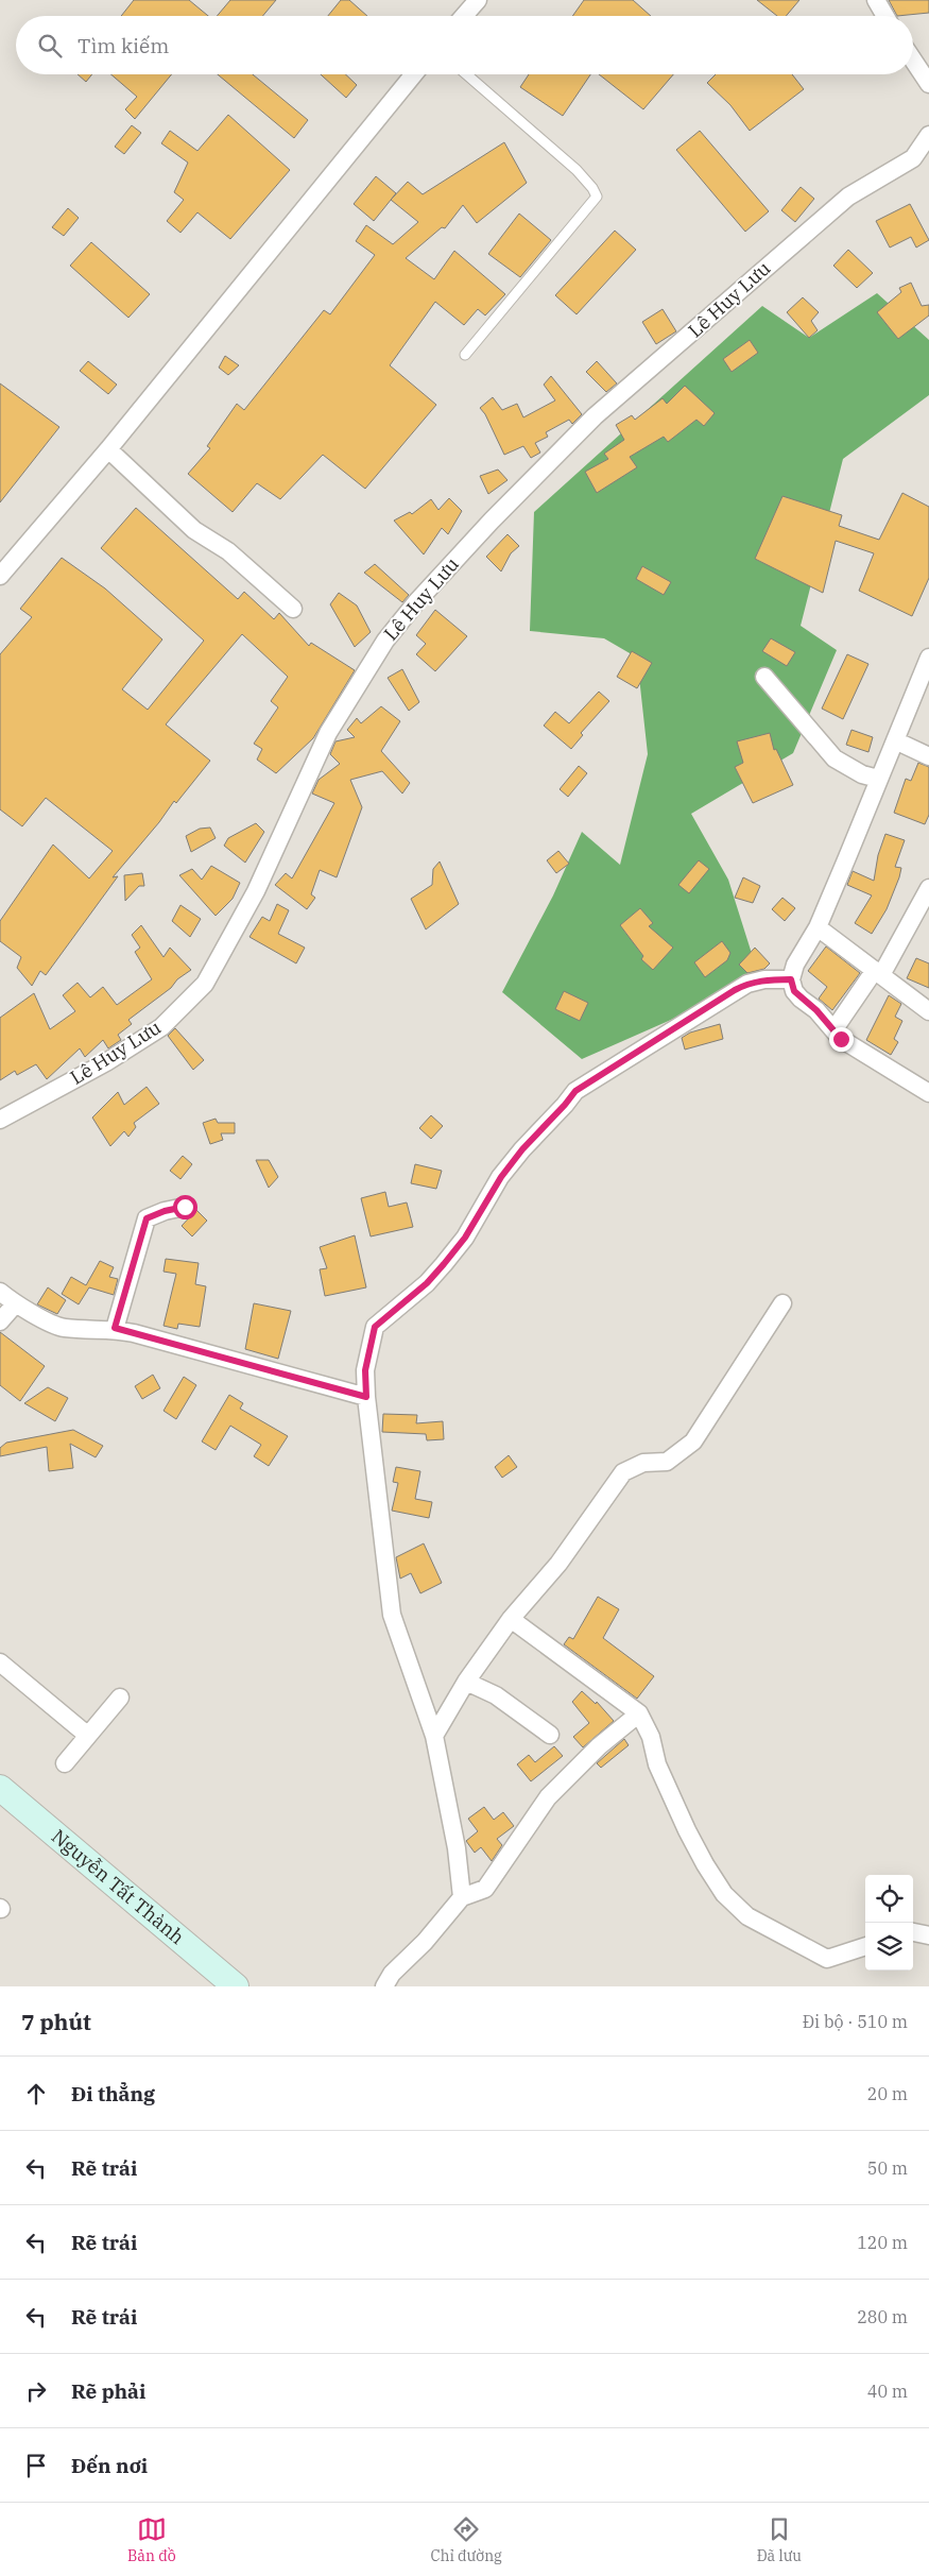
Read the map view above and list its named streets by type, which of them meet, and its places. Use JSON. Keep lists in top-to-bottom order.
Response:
{
  "streets": {
    "main road": ["Nguyễn Tất Thành"],
    "street": ["Lê Huy Lưu"]
  },
  "page": {
    "search": "Tìm kiếm",
    "heading": ["7 phút", "Đi bộ · 510 m"],
    "list": [
      ["Đi thẳng", "20 m"],
      ["Rẽ trái", "50 m"],
      ["Rẽ trái", "120 m"],
      ["Rẽ trái", "280 m"],
      ["Rẽ phải", "40 m"],
      "Đến nơi"
    ],
    "nav": ["Bản đồ", "Chỉ đường", "Đã lưu"]
  }
}
